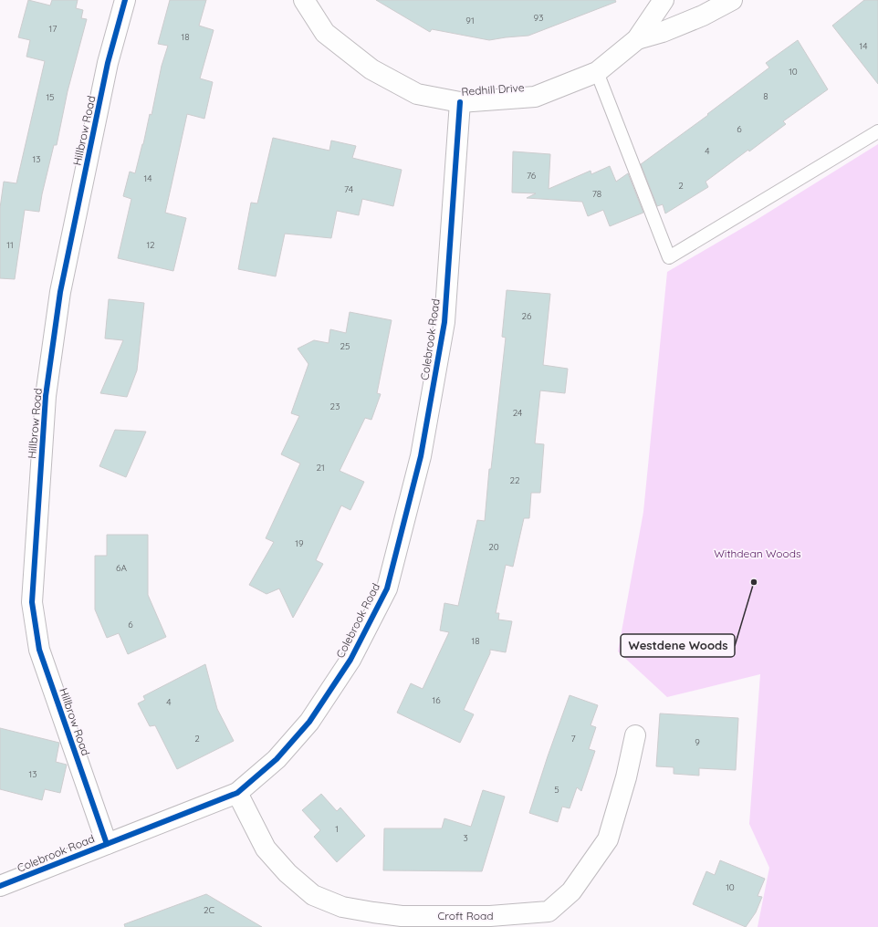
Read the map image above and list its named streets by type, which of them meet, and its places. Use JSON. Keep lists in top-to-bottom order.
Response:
{
  "streets": {
    "street": [
      "Redhill Drive",
      "Hillbrow Road",
      "Colebrook Road",
      "Croft Road"
    ]
  },
  "crossings": [
    ["Redhill Drive", "Colebrook Road"],
    ["Hillbrow Road", "Colebrook Road"],
    ["Colebrook Road", "Croft Road"]
  ],
  "parks": ["Withdean Woods"],
  "places": ["Westdene Woods"],
  "house_numbers": [
    "93",
    "91",
    "17",
    "18",
    "14",
    "10",
    "8",
    "15",
    "6",
    "4",
    "13",
    "76",
    "14",
    "2",
    "74",
    "78",
    "11",
    "12",
    "26",
    "25",
    "23",
    "24",
    "21",
    "22",
    "19",
    "20",
    "6A",
    "6",
    "18",
    "16",
    "4",
    "2",
    "7",
    "9",
    "13",
    "5",
    "1",
    "3",
    "10",
    "2C"
  ]
}
